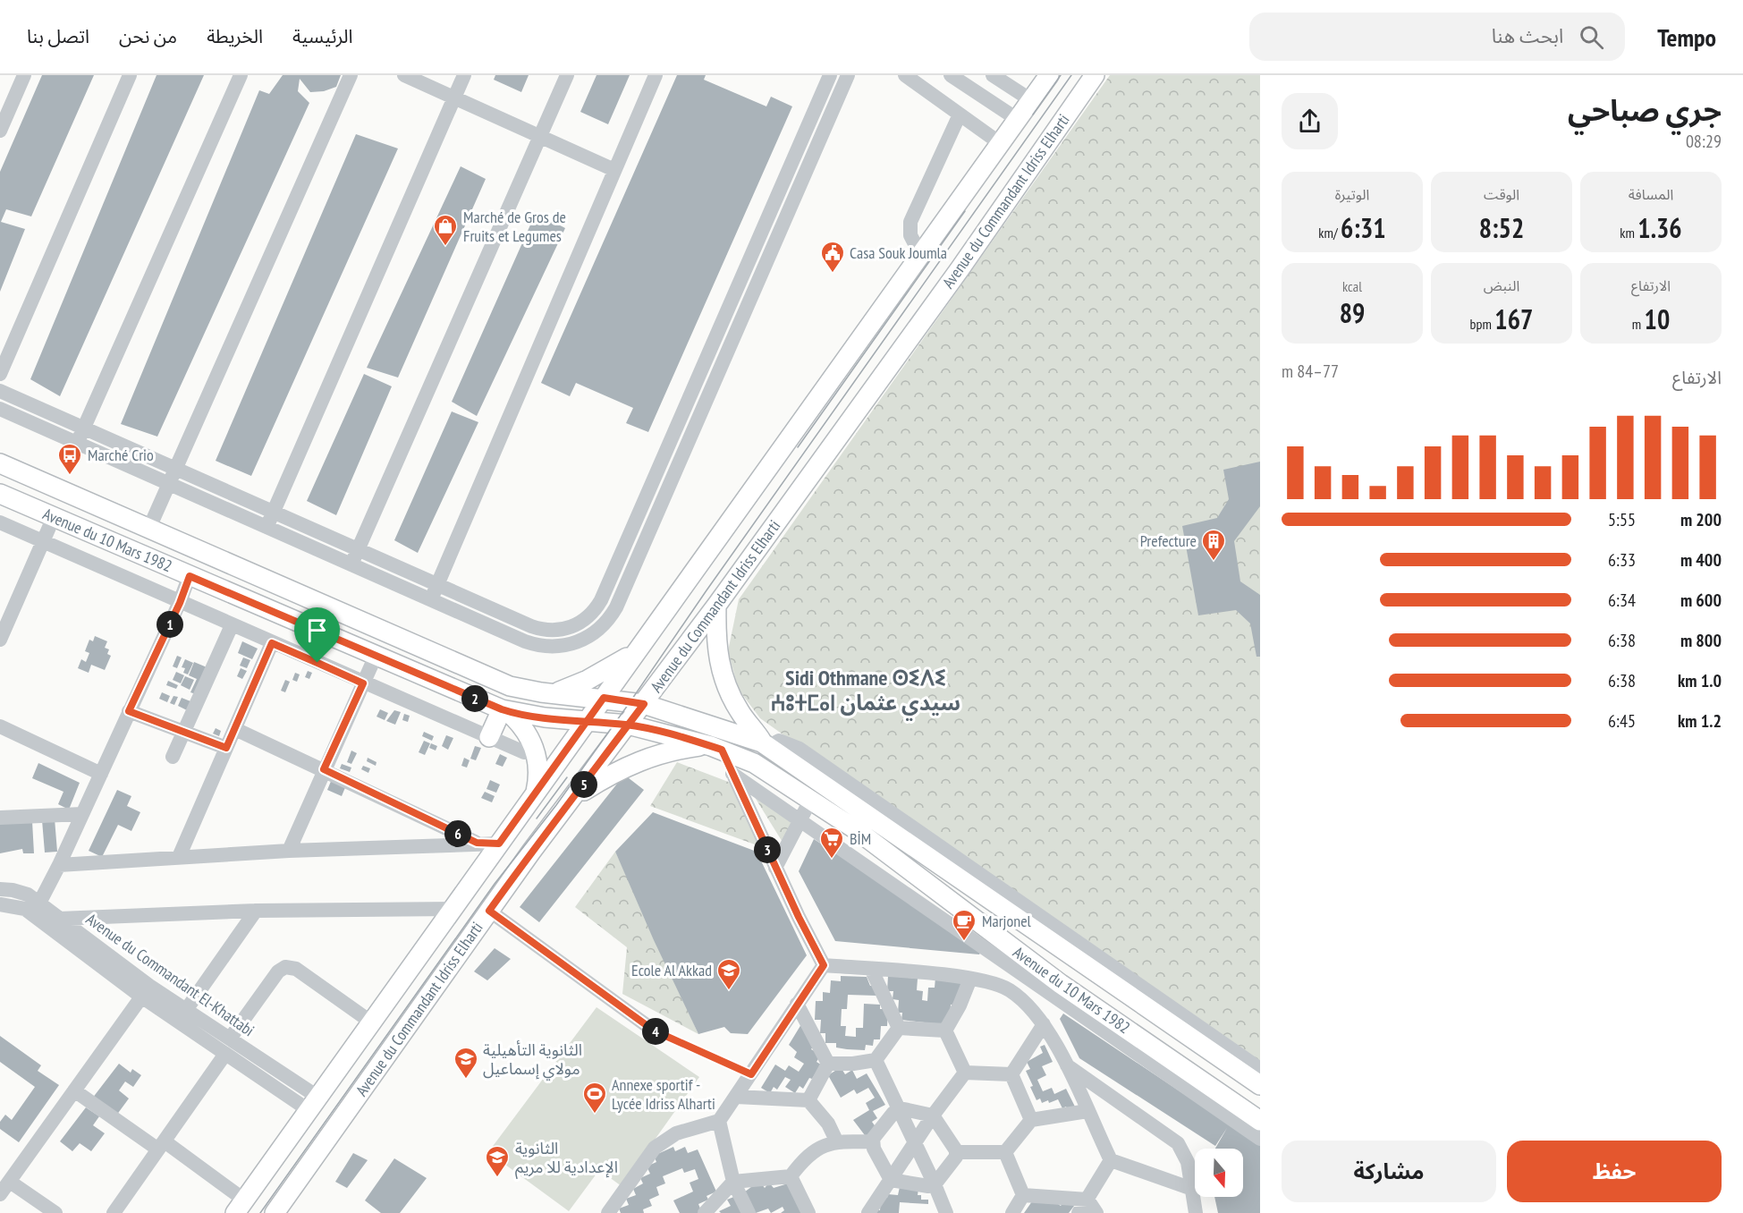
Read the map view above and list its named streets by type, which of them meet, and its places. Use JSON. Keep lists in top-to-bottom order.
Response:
{
  "streets": {
    "main road": ["Avenue du Commandant Idriss Elharti", "Avenue du 10 Mars 1982"],
    "street": ["Avenue du Commandant El-Khattabi"]
  },
  "crossings": [
    ["Avenue du Commandant Idriss Elharti", "Avenue du 10 Mars 1982"],
    ["Avenue du Commandant Idriss Elharti", "Avenue du Commandant El-Khattabi"]
  ],
  "districts": ["Sidi Othmane ⵙⵉⴷⵉ ⵄⵓⵜⵎⴰⵏ سيدي عثمان"],
  "places": {
    "shop": ["Marché de Gros de Fruits et Legumes"],
    "public building": ["Casa Souk Joumla"],
    "bus stop": ["Marché Crio"],
    "building": ["Prefecture"],
    "supermarket": ["BİM"],
    "cafe": ["Marjonel"],
    "school or university": ["Ecole Al Akkad", "الثانوية التأهيلية مولاي إسماعيل", "الثانوية الإعدادية للا مريم"],
    "sports": ["Annexe sportif - Lycée Idriss Alharti"]
  },
  "north": "bottom",
  "page": {
    "header": "Tempo",
    "search": "ابحث هنا",
    "nav": [
      "الرئيسية",
      "الخريطة",
      "من نحن",
      "اتصل بنا"
    ],
    "heading": ["جري صباحي", "08:29"],
    "stats": [
      ["المسافة", "1.36 km"],
      ["الوقت", "8:52"],
      ["الوتيرة", "6:31 /km"],
      ["الارتفاع", "10 m"],
      ["النبض", "167 bpm"],
      ["kcal", "89"]
    ],
    "chart": ["الارتفاع", "77–84 m"],
    "list": [
      {
        "name": "200 m",
        "note": "5:55"
      },
      {
        "name": "400 m",
        "note": "6:33"
      },
      {
        "name": "600 m",
        "note": "6:34"
      },
      {
        "name": "800 m",
        "note": "6:38"
      },
      {
        "name": "1.0 km",
        "note": "6:38"
      },
      {
        "name": "1.2 km",
        "note": "6:45"
      }
    ],
    "pins": [
      "1",
      "2",
      "5",
      "6",
      "3",
      "4"
    ],
    "buttons": ["حفظ", "مشاركة"]
  }
}
